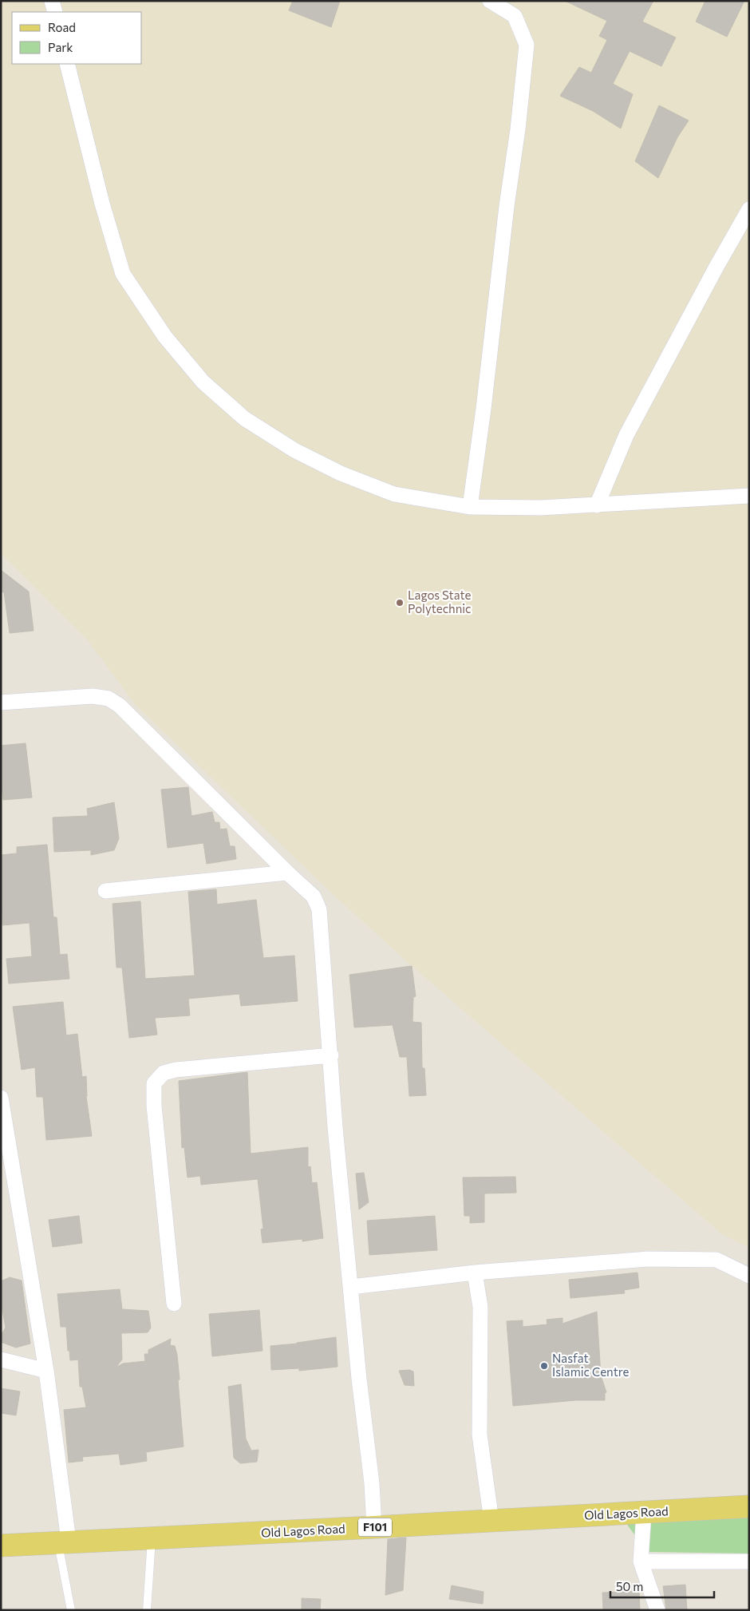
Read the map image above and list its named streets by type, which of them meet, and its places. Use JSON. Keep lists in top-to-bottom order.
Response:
{
  "streets": {
    "main road": ["Old Lagos Road", "F101"]
  },
  "places": ["Lagos State Polytechnic", "Nasfat Islamic Centre"],
  "legend": ["Road", "Park"],
  "scale_bar": "50 m"
}
